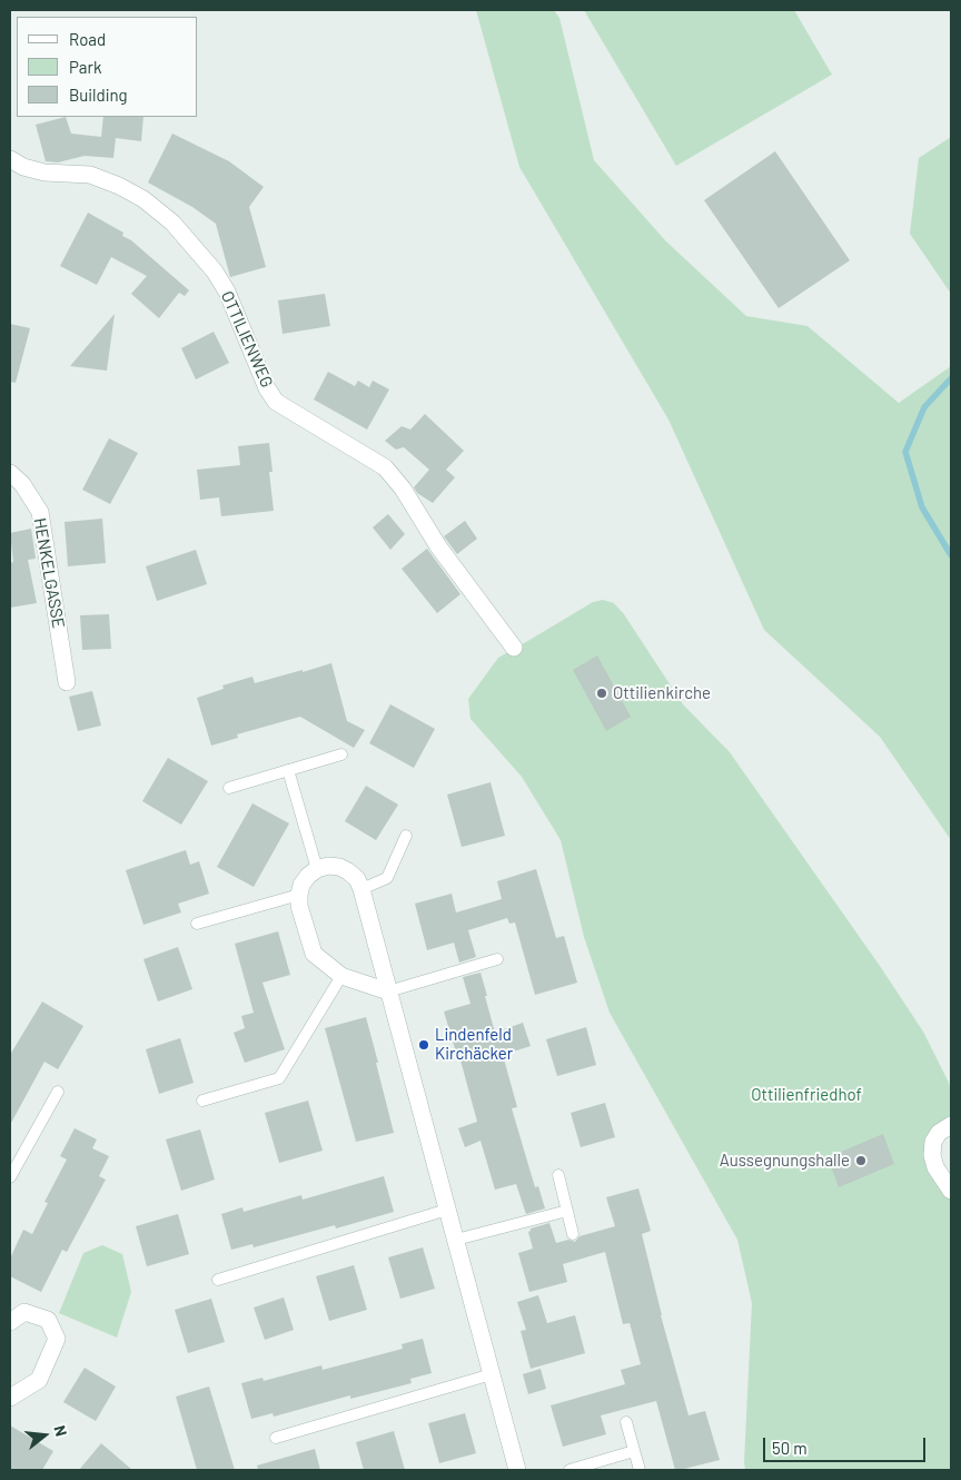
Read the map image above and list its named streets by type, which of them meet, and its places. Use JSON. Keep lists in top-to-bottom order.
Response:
{
  "streets": {
    "street": ["OTTILIENWEG", "HENKELGASSE"]
  },
  "parks": ["Ottilienfriedhof"],
  "places": ["Ottilienkirche", "Lindenfeld Kirchäcker", "Aussegnungshalle"],
  "legend": ["Road", "Park", "Building"],
  "scale_bar": "50 m",
  "north": "right"
}
